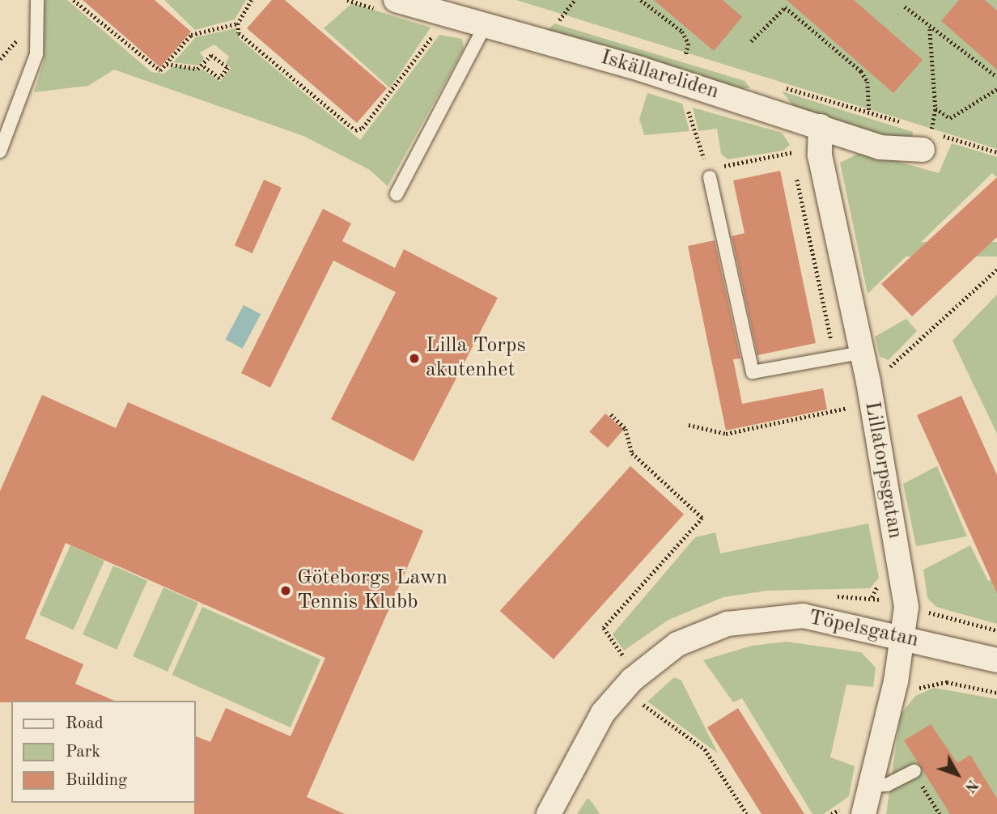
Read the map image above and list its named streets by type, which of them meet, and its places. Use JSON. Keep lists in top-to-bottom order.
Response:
{
  "streets": {
    "street": ["Iskällareliden", "Lillatorpsgatan", "Töpelsgatan"]
  },
  "crossings": [
    ["Iskällareliden", "Lillatorpsgatan"],
    ["Lillatorpsgatan", "Töpelsgatan"]
  ],
  "places": ["Lilla Torps akutenhet", "Göteborgs Lawn Tennis Klubb"],
  "legend": ["Road", "Park", "Building"],
  "north": "bottom right"
}
